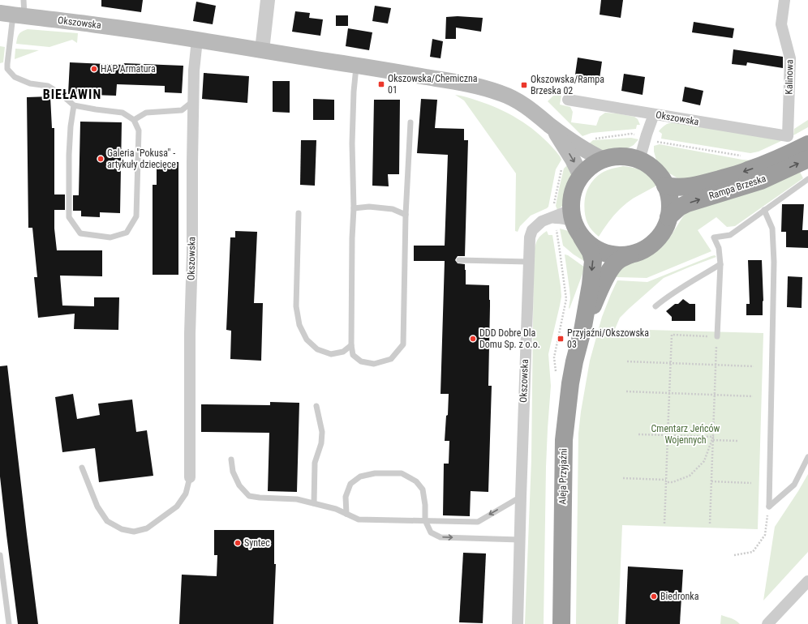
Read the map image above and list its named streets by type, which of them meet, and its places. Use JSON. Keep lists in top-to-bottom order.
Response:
{
  "streets": {
    "highway": ["Rampa Brzeska", "Aleja Przyjaźni"],
    "main road": ["Okszowska"],
    "street": ["Kalinowa"]
  },
  "crossings": [
    ["Okszowska", "Kalinowa"],
    ["Okszowska", "Rampa Brzeska"],
    ["Okszowska", "Aleja Przyjaźni"],
    ["Rampa Brzeska", "Aleja Przyjaźni"]
  ],
  "districts": ["BIEŁAWIN"],
  "parks": ["Cmentarz Jeńców Wojennych"],
  "places": {
    "other": [
      "HAP Armatura",
      "Galeria \"Pokusa\" - artykuły dziecięce",
      "DDD Dobre Dla Domu Sp. z o.o.",
      "Syntec",
      "Biedronka"
    ],
    "transit": ["Okszowska/Chemiczna 01", "Okszowska/Rampa Brzeska 02", "Przyjaźni/Okszowska 03"]
  }
}
